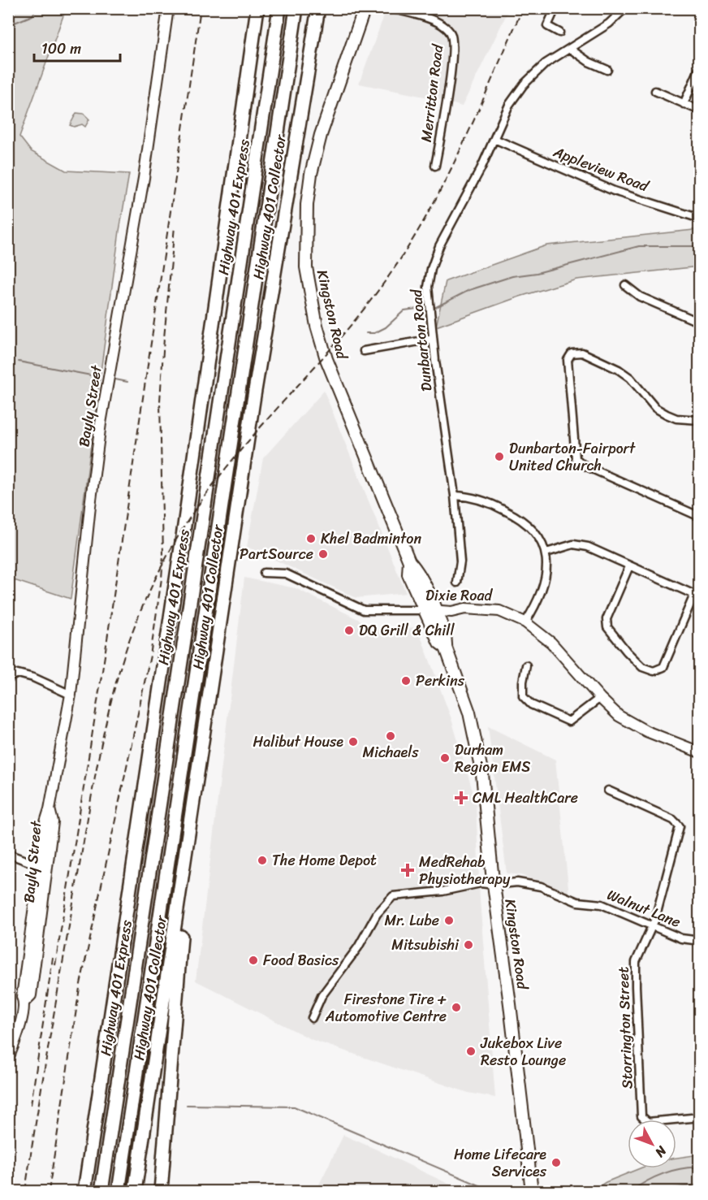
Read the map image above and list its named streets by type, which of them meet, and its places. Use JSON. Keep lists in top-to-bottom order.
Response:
{
  "streets": {
    "highway": ["Highway 401 Express", "Highway 401 Collector"],
    "main road": ["Kingston Road", "Bayly Street", "Dixie Road"],
    "street": [
      "Merritton Road",
      "Appleview Road",
      "Dunbarton Road",
      "Walnut Lane",
      "Storrington Street"
    ]
  },
  "crossings": [
    ["Appleview Road", "Dunbarton Road"],
    ["Kingston Road", "Dixie Road"],
    ["Kingston Road", "Walnut Lane"],
    ["Walnut Lane", "Storrington Street"]
  ],
  "places": {
    "other": [
      "Dunbarton-Fairport United Church",
      "Khel Badminton",
      "PartSource",
      "DQ Grill & Chill",
      "Perkins",
      "Michaels",
      "Halibut House",
      "Durham Region EMS",
      "The Home Depot",
      "Mr. Lube",
      "Mitsubishi",
      "Food Basics",
      "Firestone Tire + Automotive Centre",
      "Jukebox Live Resto Lounge",
      "Home Lifecare Services"
    ],
    "health": ["CML HealthCare", "MedRehab Physiotherapy"]
  },
  "scale_bar": "100 m",
  "north": "bottom right"
}
